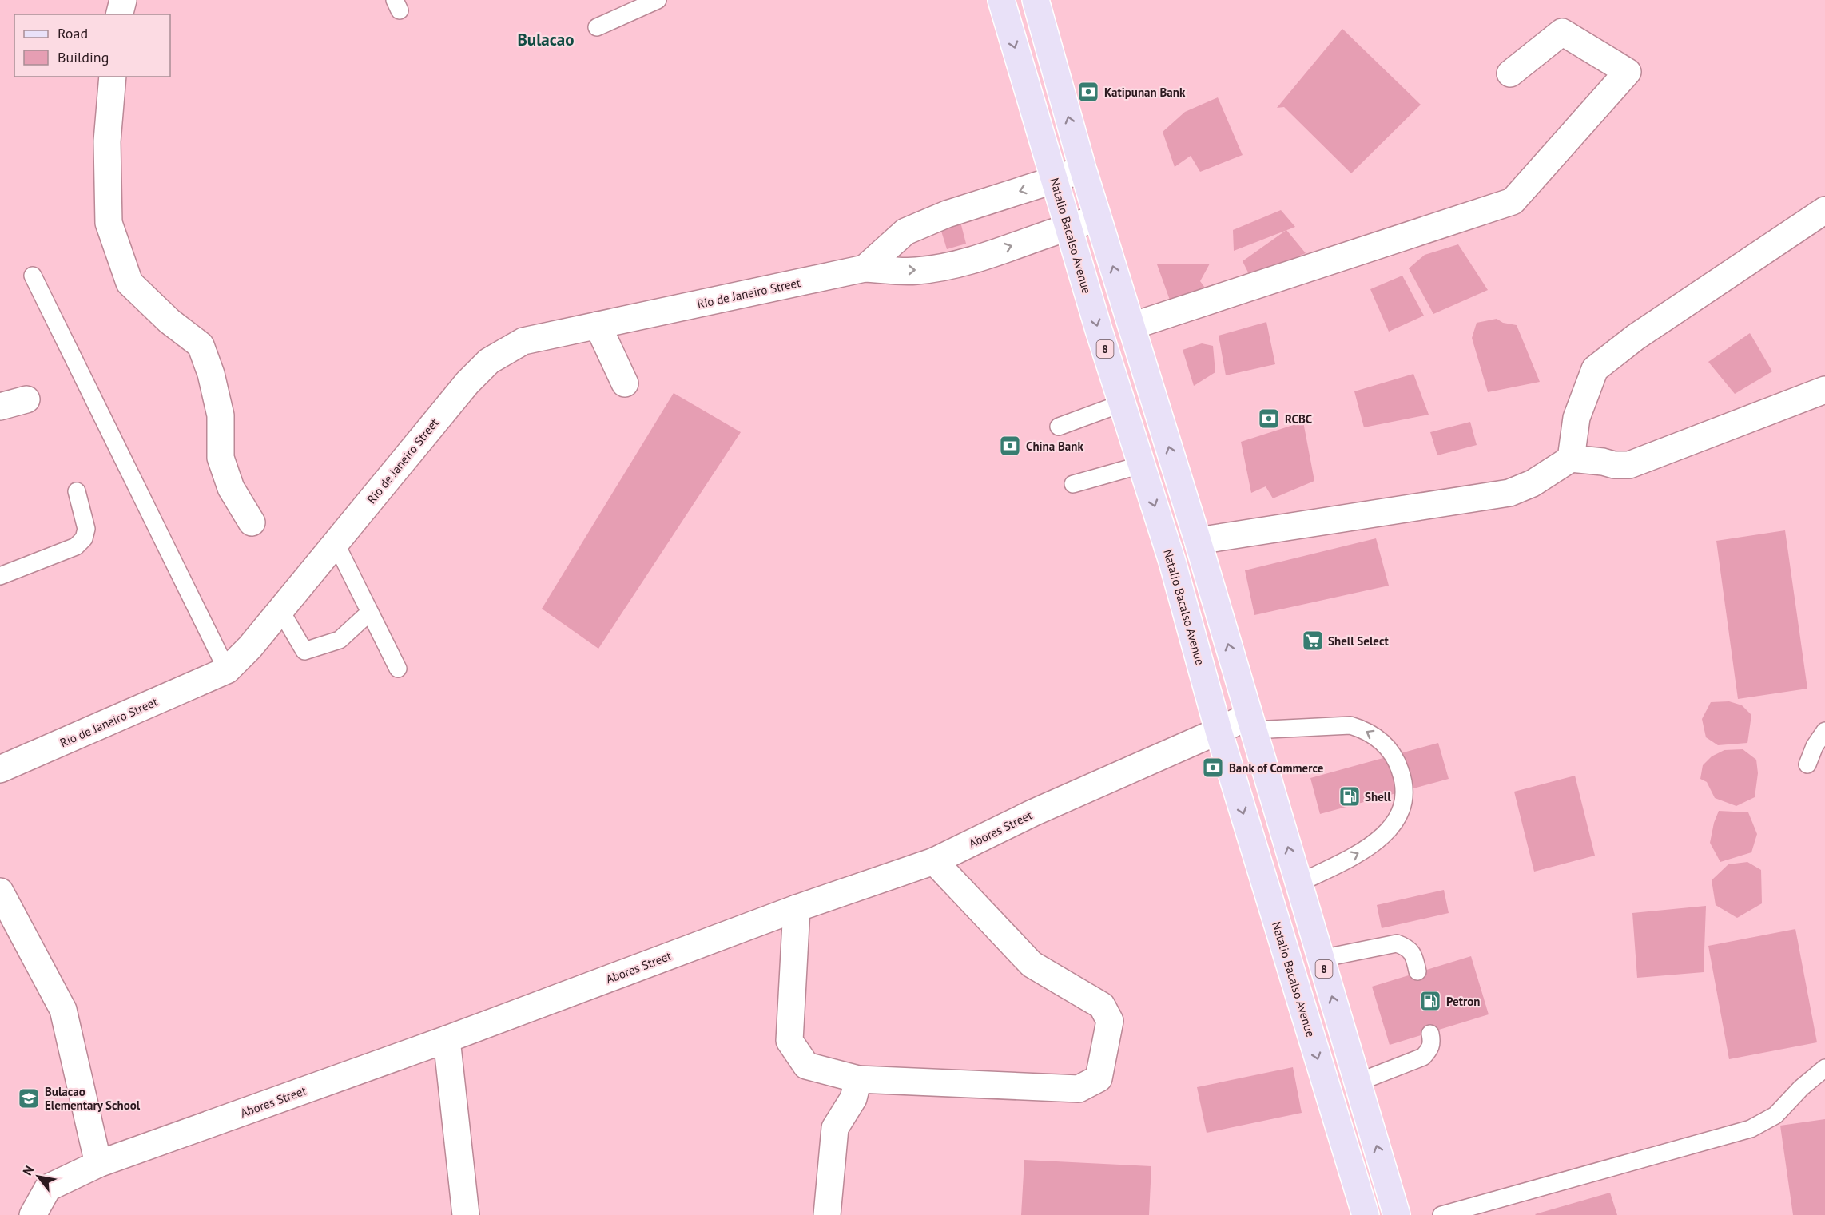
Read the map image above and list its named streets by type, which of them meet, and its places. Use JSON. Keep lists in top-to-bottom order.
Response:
{
  "streets": {
    "main road": ["Natalio Bacalso Avenue", "8"],
    "street": ["Rio de Janeiro Street", "Abores Street"]
  },
  "crossings": [
    ["Natalio Bacalso Avenue", "Rio de Janeiro Street"],
    ["Natalio Bacalso Avenue", "Abores Street"],
    ["Rio de Janeiro Street", "8"],
    ["8", "Abores Street"]
  ],
  "districts": ["Bulacao"],
  "places": {
    "bank": [
      "Katipunan Bank",
      "RCBC",
      "China Bank",
      "Bank of Commerce"
    ],
    "supermarket": ["Shell Select"],
    "fuel station": ["Shell", "Petron"],
    "school or university": ["Bulacao Elementary School"]
  },
  "legend": ["Road", "Building"],
  "north": "top left"
}
